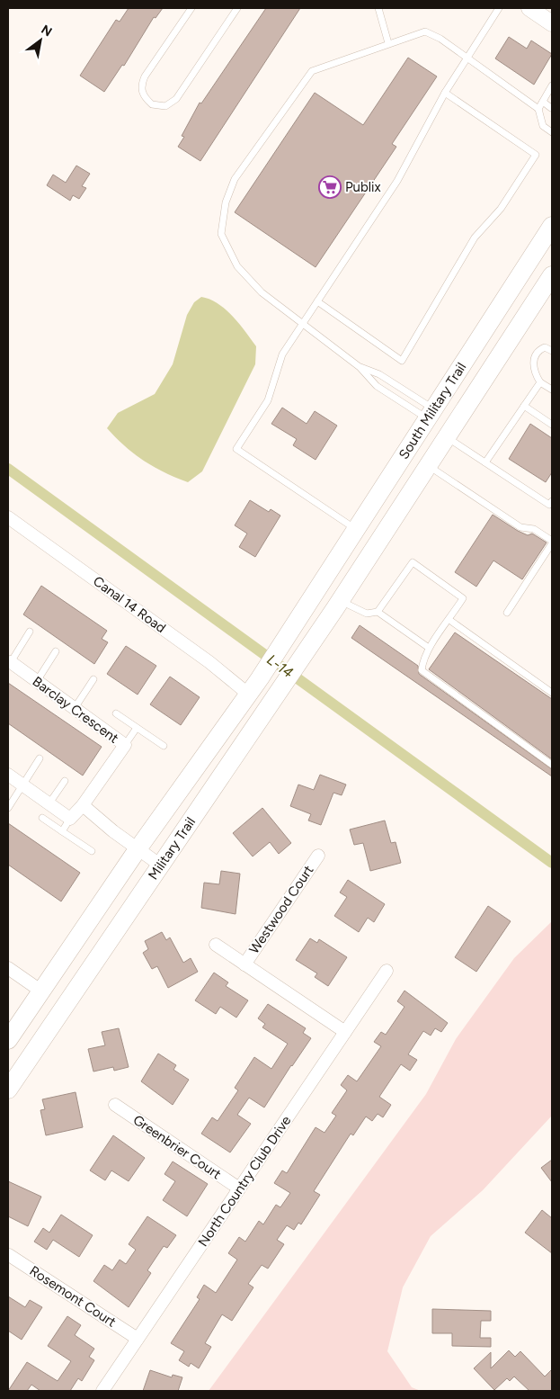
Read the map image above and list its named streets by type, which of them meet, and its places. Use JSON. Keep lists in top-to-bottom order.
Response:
{
  "streets": {
    "main road": ["South Military Trail", "Military Trail"],
    "street": [
      "Canal 14 Road",
      "Barclay Crescent",
      "Westwood Court",
      "Greenbrier Court",
      "North Country Club Drive",
      "Rosemont Court"
    ]
  },
  "crossings": [
    ["South Military Trail", "Military Trail"],
    ["Canal 14 Road", "Military Trail"],
    ["Westwood Court", "North Country Club Drive"],
    ["Greenbrier Court", "North Country Club Drive"],
    ["North Country Club Drive", "Rosemont Court"]
  ],
  "water": ["L-14"],
  "places": {
    "supermarket": ["Publix"]
  },
  "north": "top right"
}
